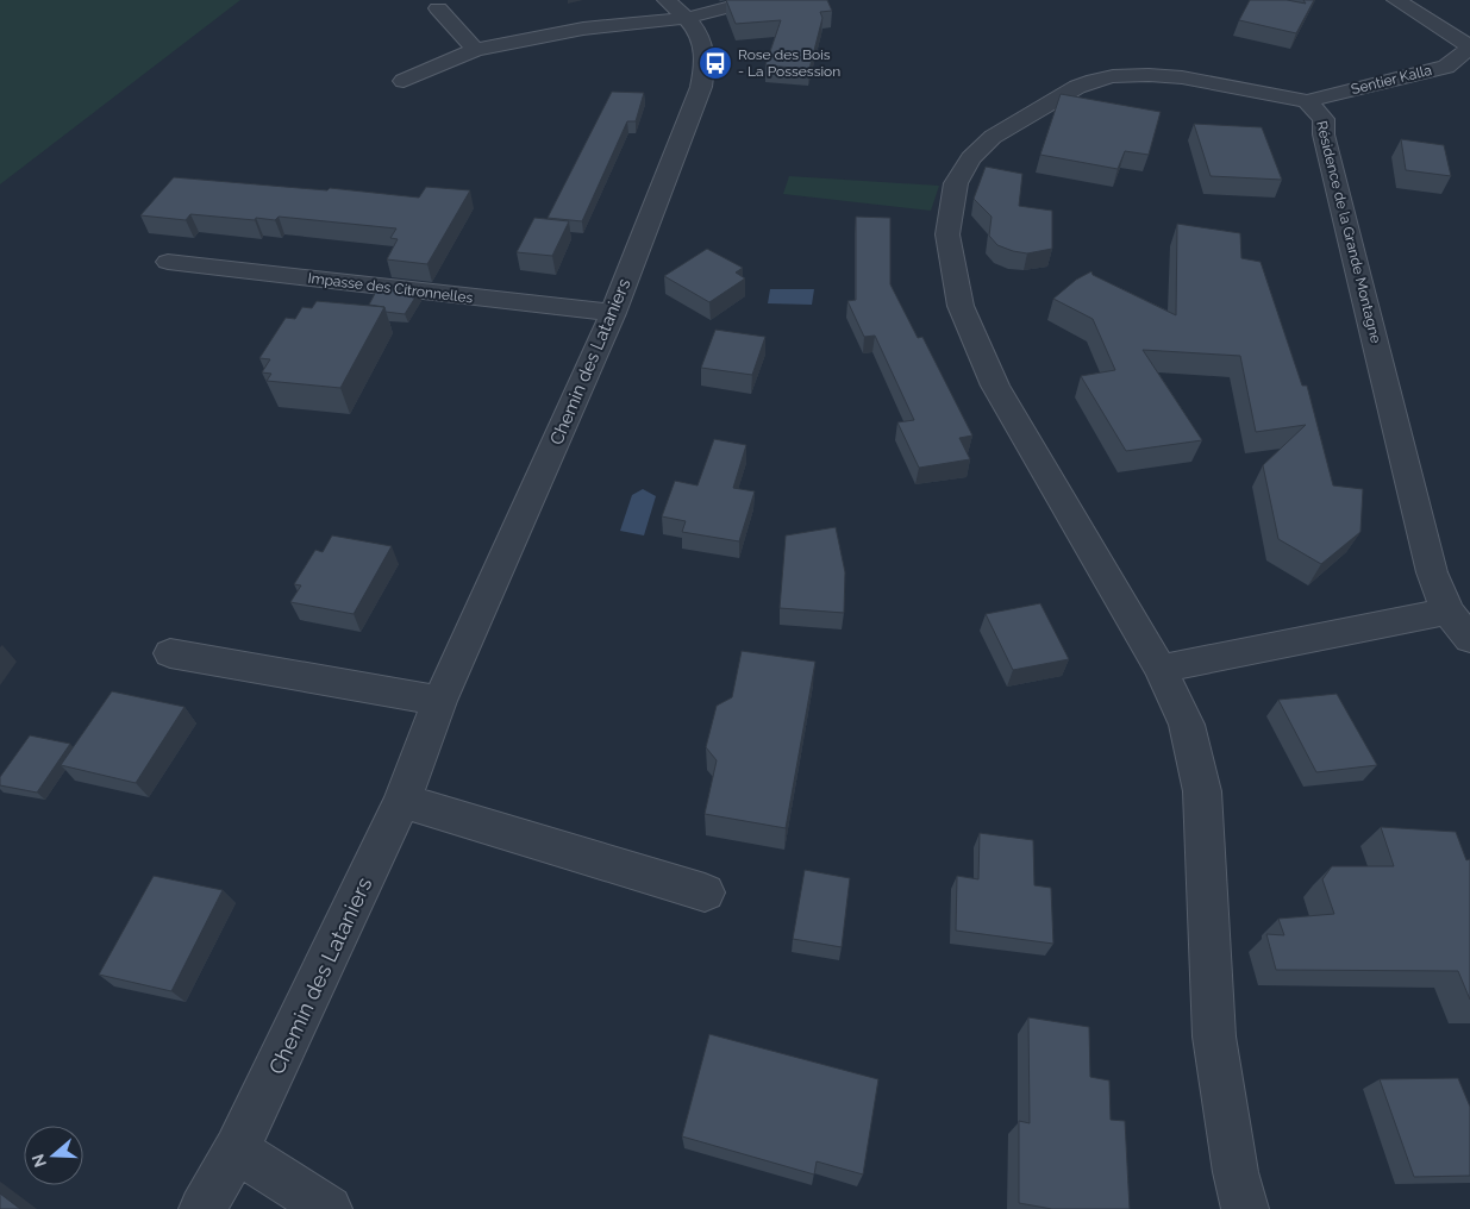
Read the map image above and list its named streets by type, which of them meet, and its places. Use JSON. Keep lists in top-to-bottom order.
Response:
{
  "streets": {
    "street": [
      "Sentier Kalla",
      "Résidence de la Grande Montagne",
      "Impasse des Citronnelles",
      "Chemin des Lataniers"
    ]
  },
  "crossings": [
    ["Sentier Kalla", "Résidence de la Grande Montagne"],
    ["Impasse des Citronnelles", "Chemin des Lataniers"]
  ],
  "places": {
    "bus stop": ["Rose des Bois - La Possession"]
  },
  "north": "left"
}
